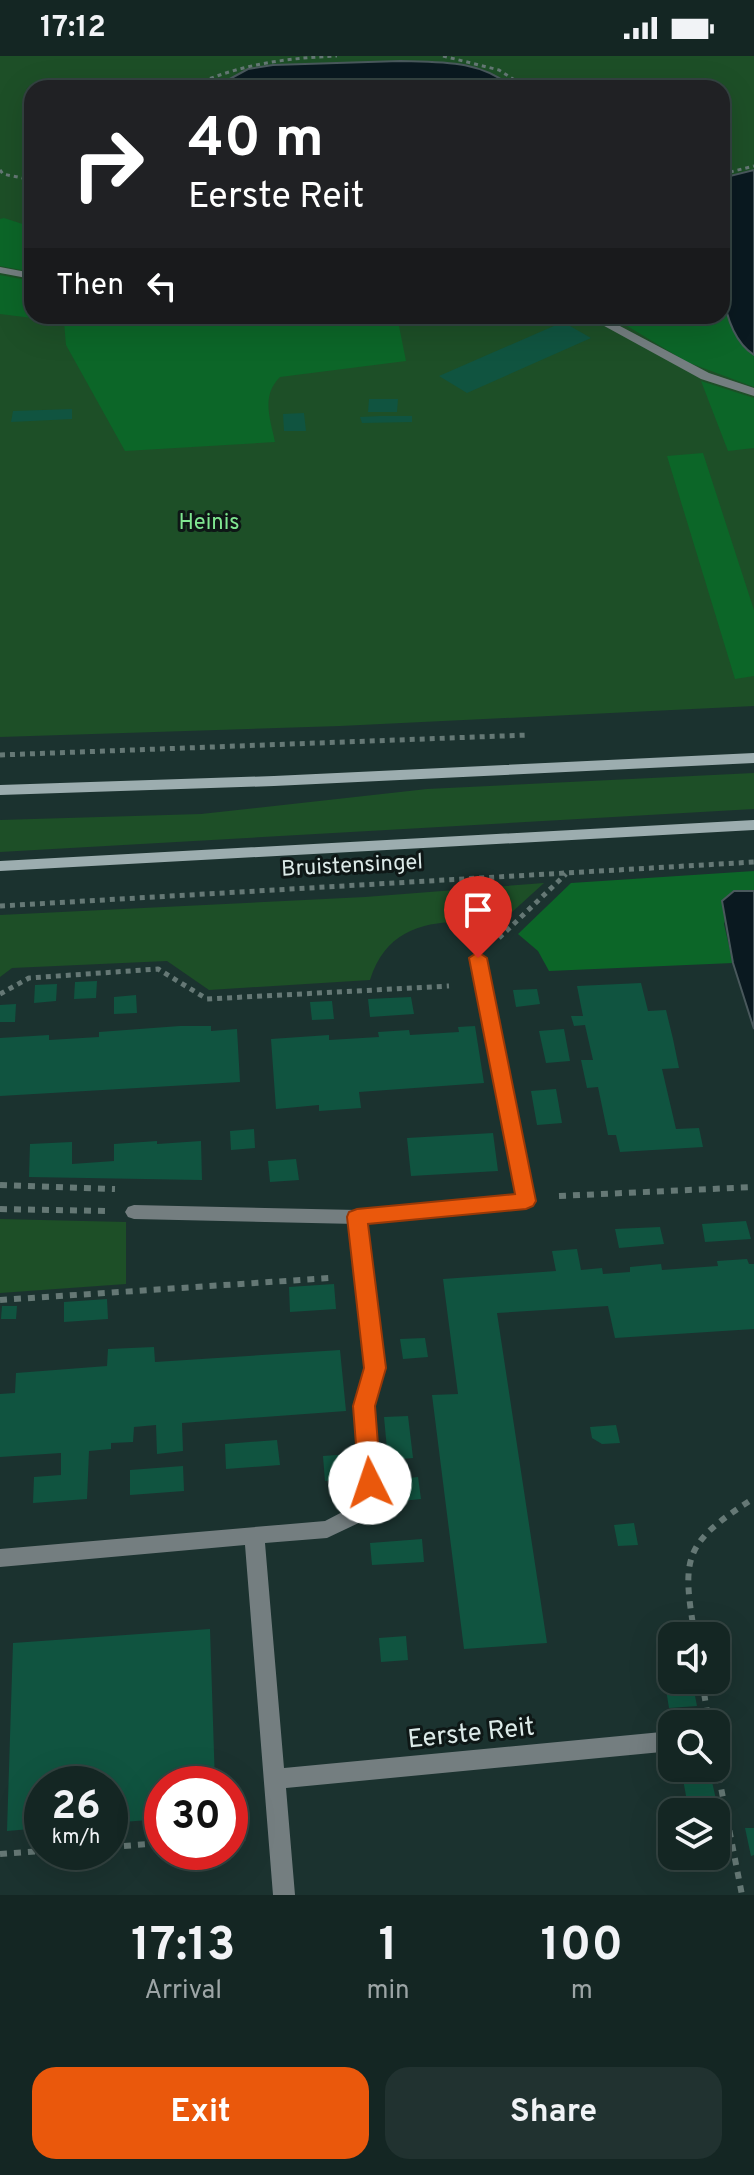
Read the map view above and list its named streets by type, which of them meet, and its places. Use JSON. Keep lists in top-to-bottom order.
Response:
{
  "streets": {
    "main road": ["Bruistensingel"],
    "street": ["Eerste Reit"]
  },
  "parks": ["Heinis"],
  "page": {
    "status": "17:12",
    "turn": ["40 m", "Eerste Reit"],
    "then": "Then",
    "speed": "26 km/h",
    "limit": "30",
    "eta": [
      "17:13",
      "Arrival",
      "1",
      "min",
      "100",
      "m"
    ],
    "buttons": ["Exit", "Share"]
  }
}
